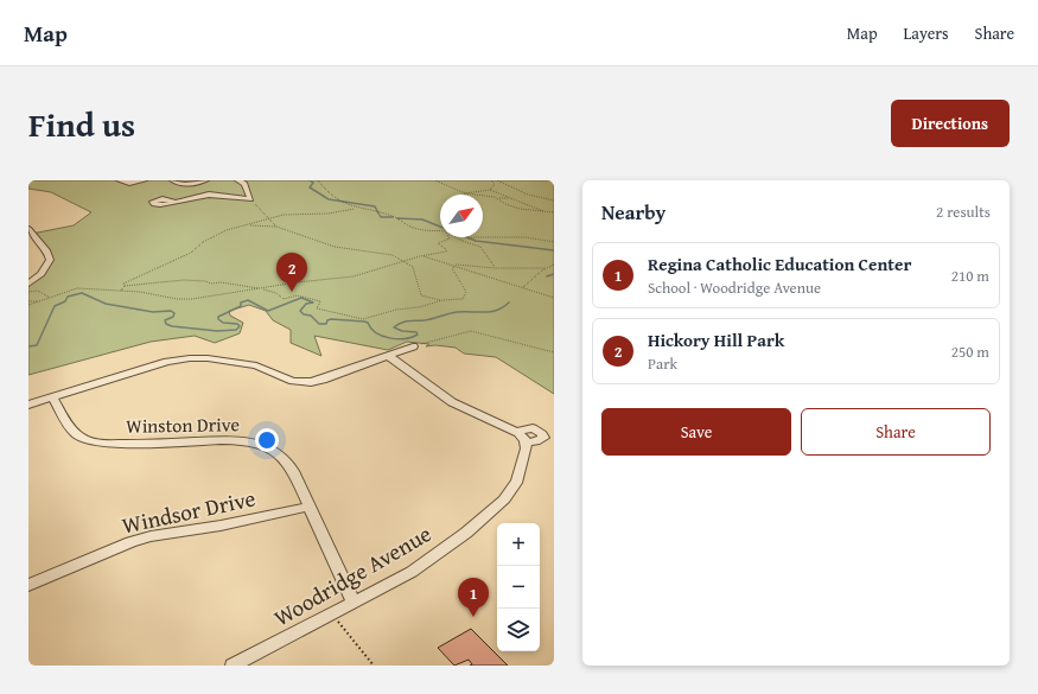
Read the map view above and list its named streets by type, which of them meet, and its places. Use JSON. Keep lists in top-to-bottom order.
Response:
{
  "streets": {
    "street": ["Winston Drive", "Windsor Drive", "Woodridge Avenue"]
  },
  "crossings": [
    ["Winston Drive", "Windsor Drive"],
    ["Winston Drive", "Woodridge Avenue"]
  ],
  "north": "top right",
  "page": {
    "header": "Map",
    "nav": ["Map", "Layers", "Share"],
    "title": "Find us",
    "buttons": [
      "Directions",
      ["Save", "Share"]
    ],
    "heading": ["Nearby", "2 results"],
    "list": [
      {
        "mark": "1",
        "name": "Regina Catholic Education Center",
        "note": "School · Woodridge Avenue",
        "value": "210 m"
      },
      {
        "mark": "2",
        "name": "Hickory Hill Park",
        "note": "Park",
        "value": "250 m"
      }
    ],
    "pins": ["2", "1"],
    "map_buttons": ["+", "−"]
  }
}
